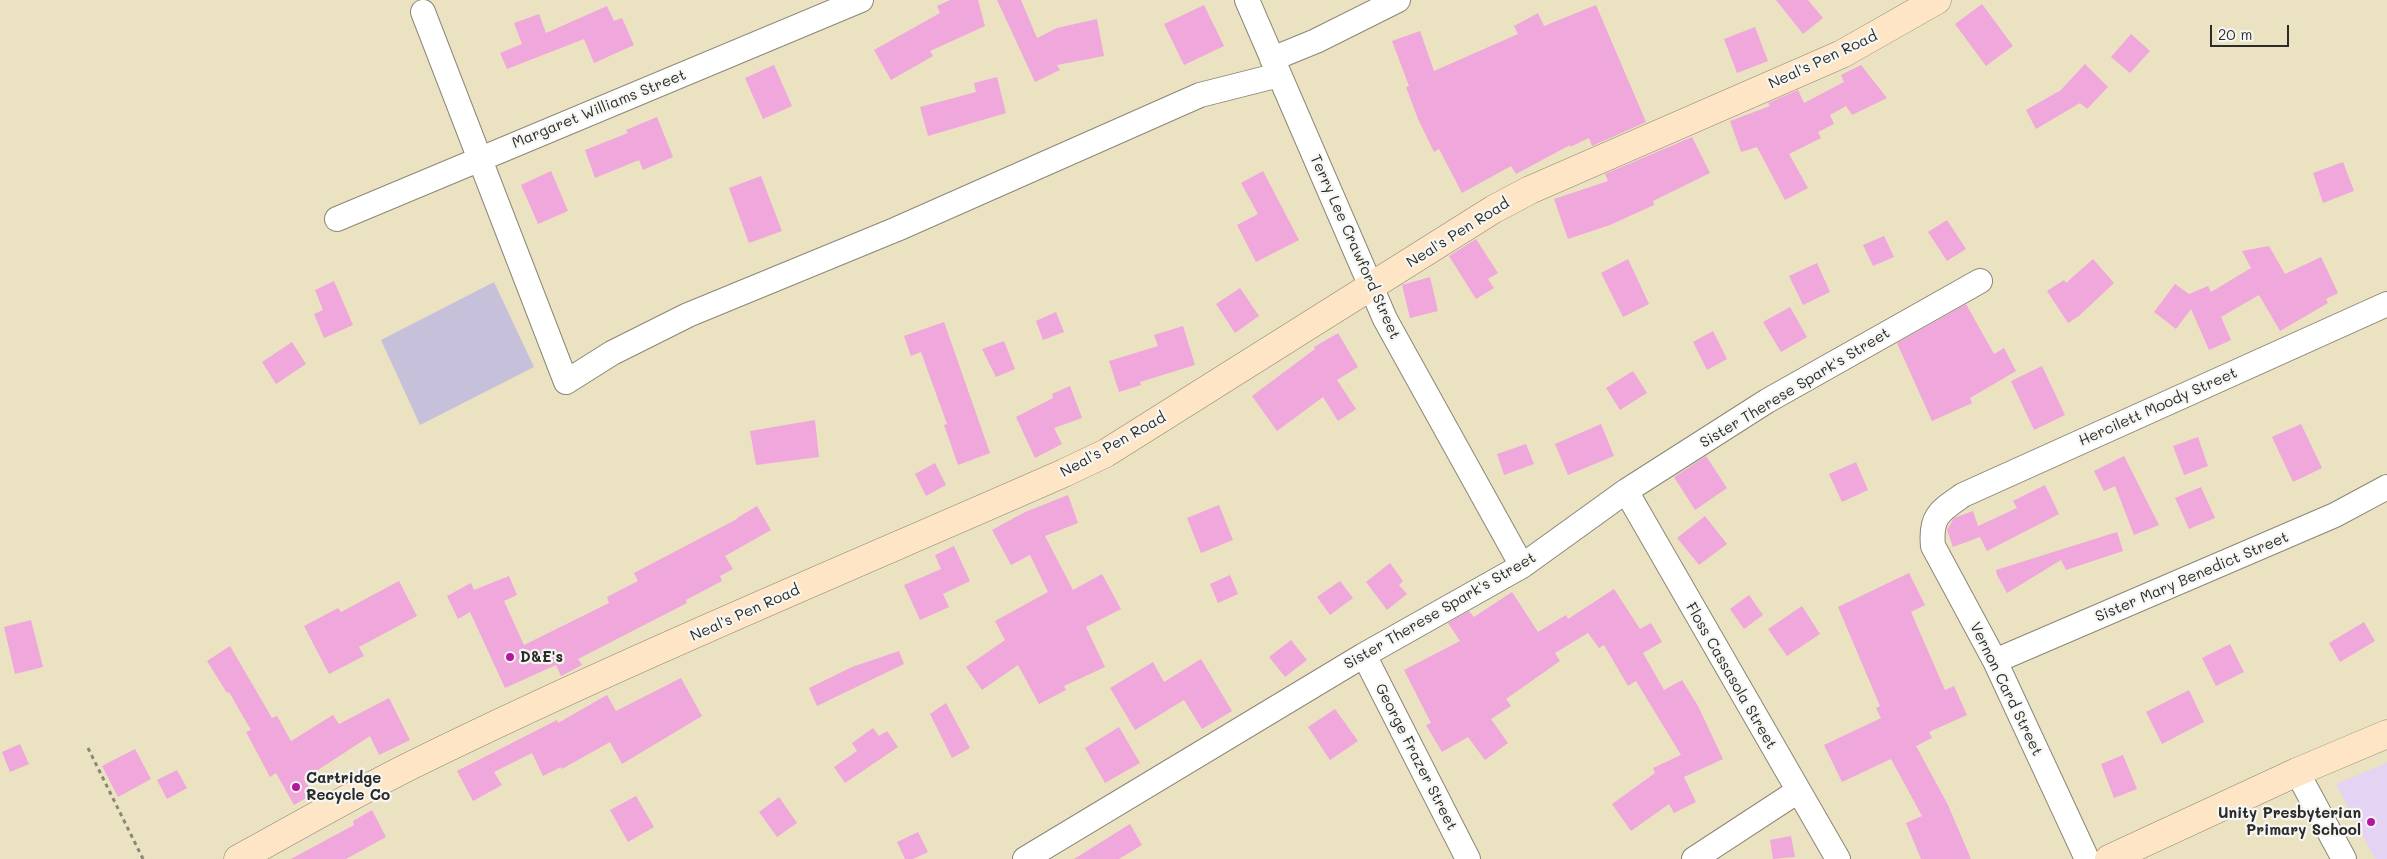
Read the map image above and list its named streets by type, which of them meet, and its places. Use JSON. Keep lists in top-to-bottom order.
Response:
{
  "streets": {
    "street": [
      "Neal's Pen Road",
      "Margaret Williams Street",
      "Terry Lee Crawford Street",
      "Sister Therese Spark's Street",
      "Hercilett Moody Street",
      "Sister Mary Benedict Street",
      "Floss Cassasola Street",
      "Vernon Card Street",
      "George Frazer Street"
    ]
  },
  "crossings": [
    ["Neal's Pen Road", "Terry Lee Crawford Street"],
    ["Terry Lee Crawford Street", "Sister Therese Spark's Street"],
    ["Sister Therese Spark's Street", "Floss Cassasola Street"],
    ["Sister Therese Spark's Street", "George Frazer Street"],
    ["Hercilett Moody Street", "Vernon Card Street"],
    ["Sister Mary Benedict Street", "Vernon Card Street"]
  ],
  "places": ["D&E's", "Cartridge Recycle Co", "Unity Presbyterian Primary School"],
  "scale_bar": "20 m"
}
